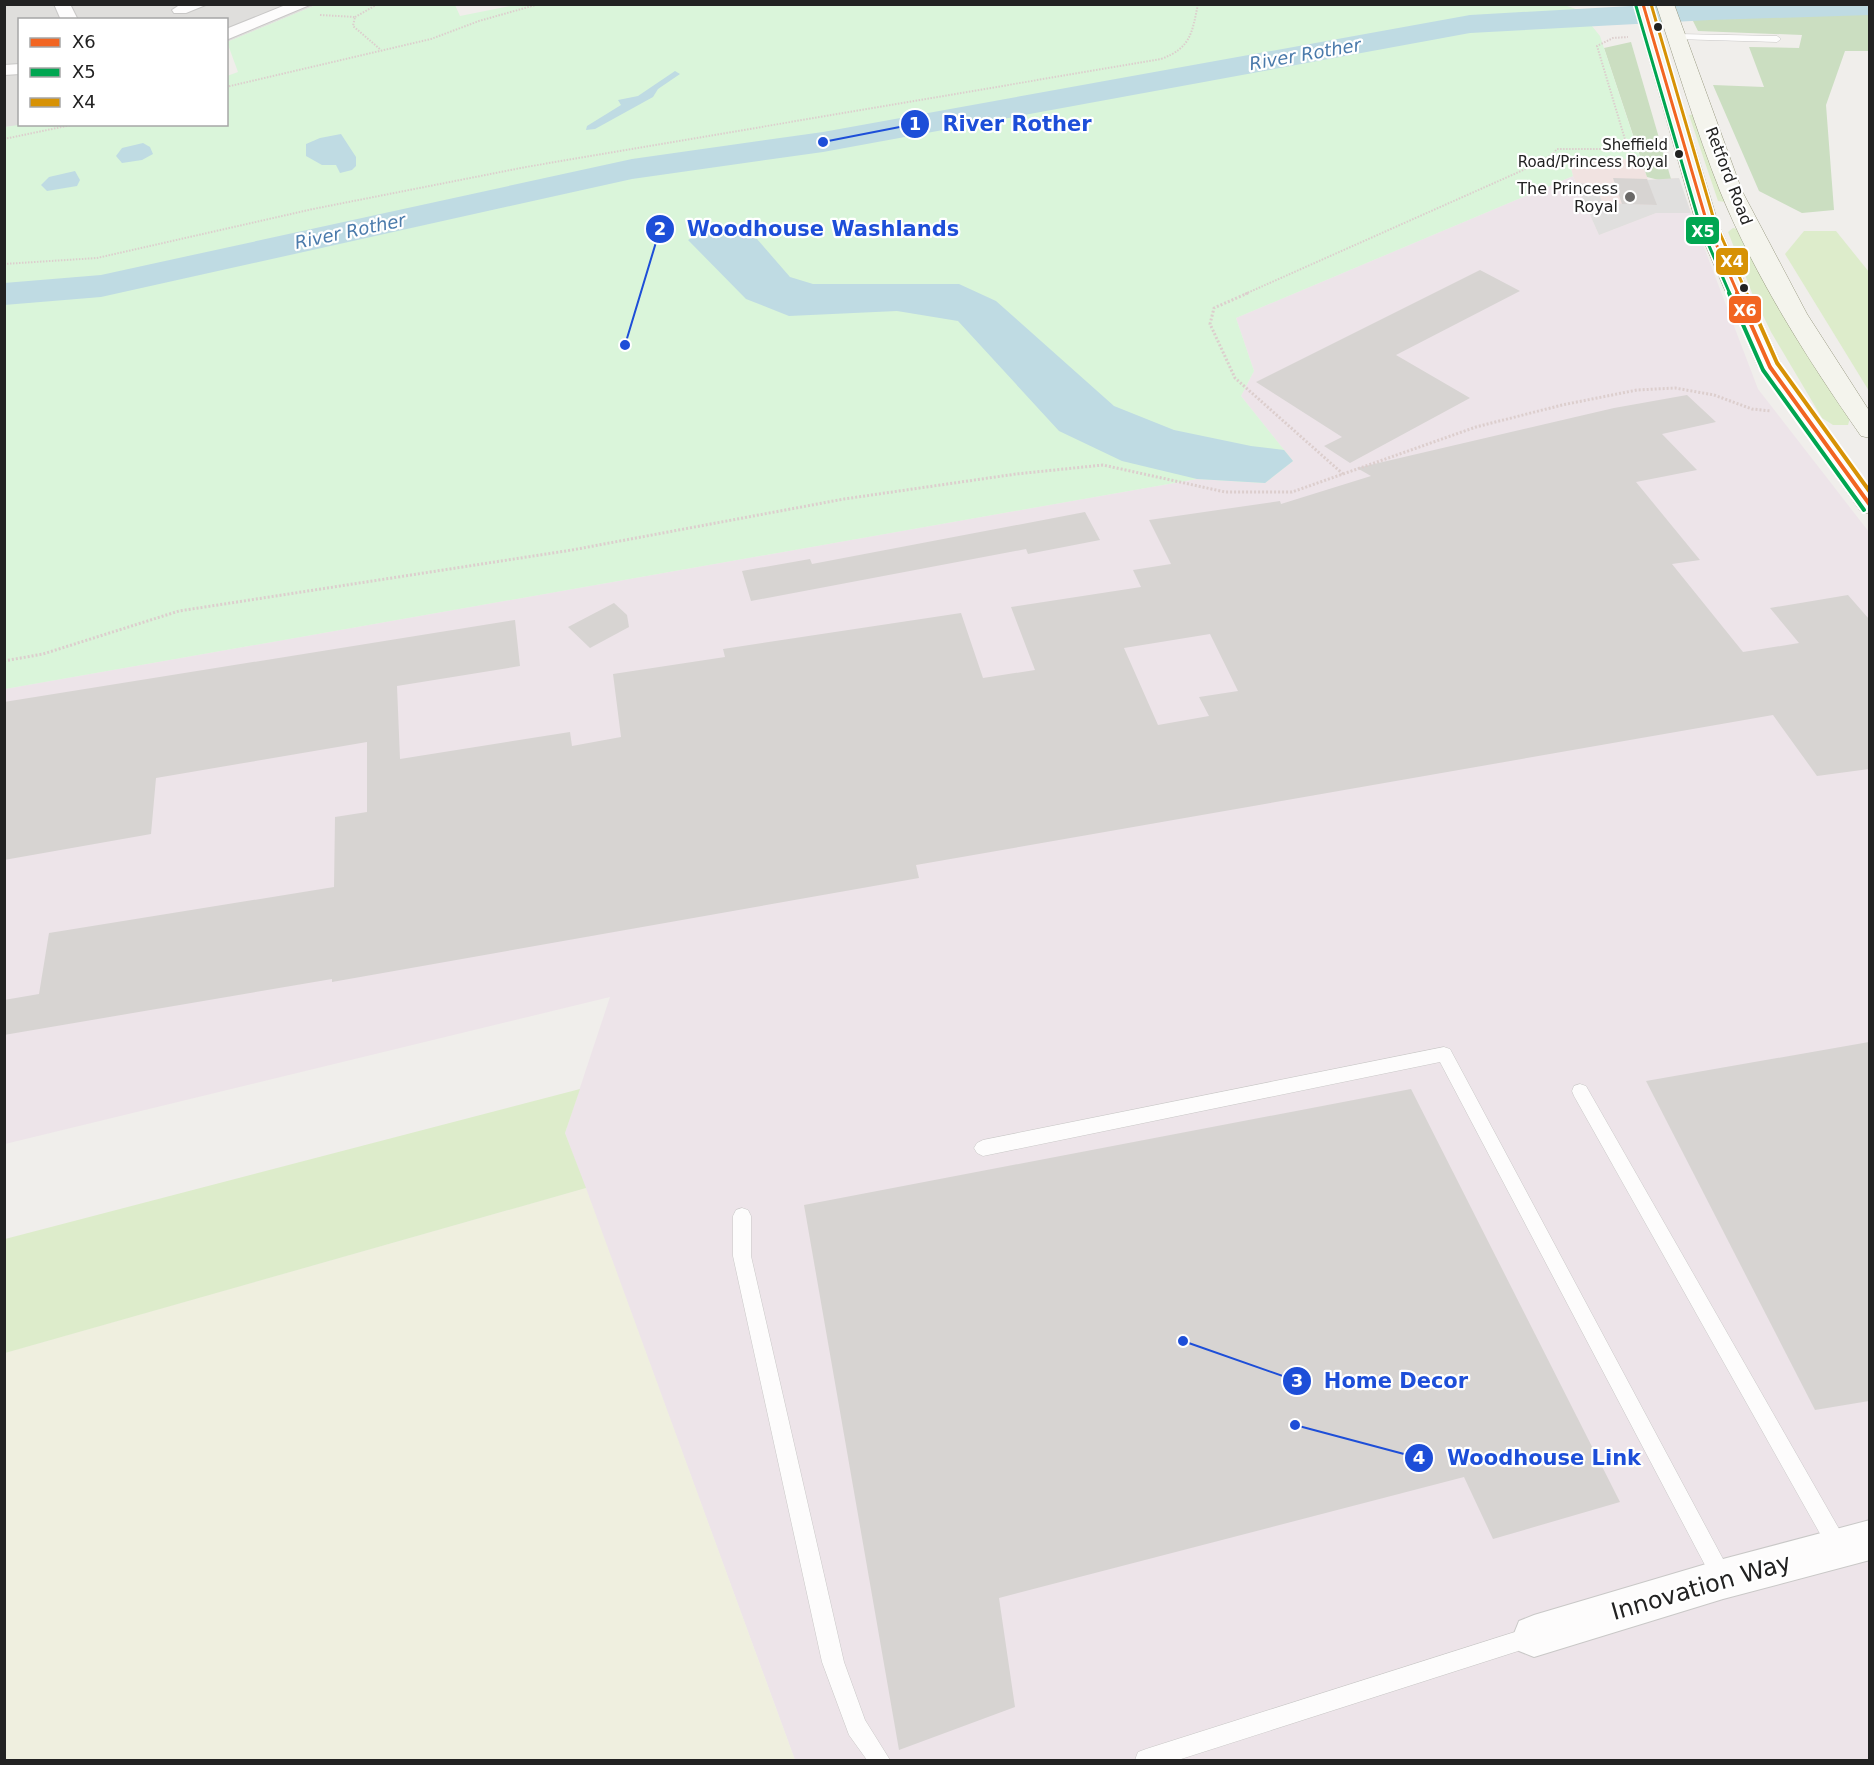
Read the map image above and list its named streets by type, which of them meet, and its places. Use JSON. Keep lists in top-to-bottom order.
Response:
{
  "streets": {
    "main road": ["Retford Road"],
    "street": ["Innovation Way"]
  },
  "water": ["River Rother"],
  "places": [
    "River Rother",
    "Sheffield Road/Princess Royal",
    "The Princess Royal",
    "Woodhouse Washlands",
    "Home Decor",
    "Woodhouse Link"
  ],
  "lines": ["transit line X6", "transit line X4", "transit line X5"],
  "legend": ["X6", "X5", "X4"]
}
